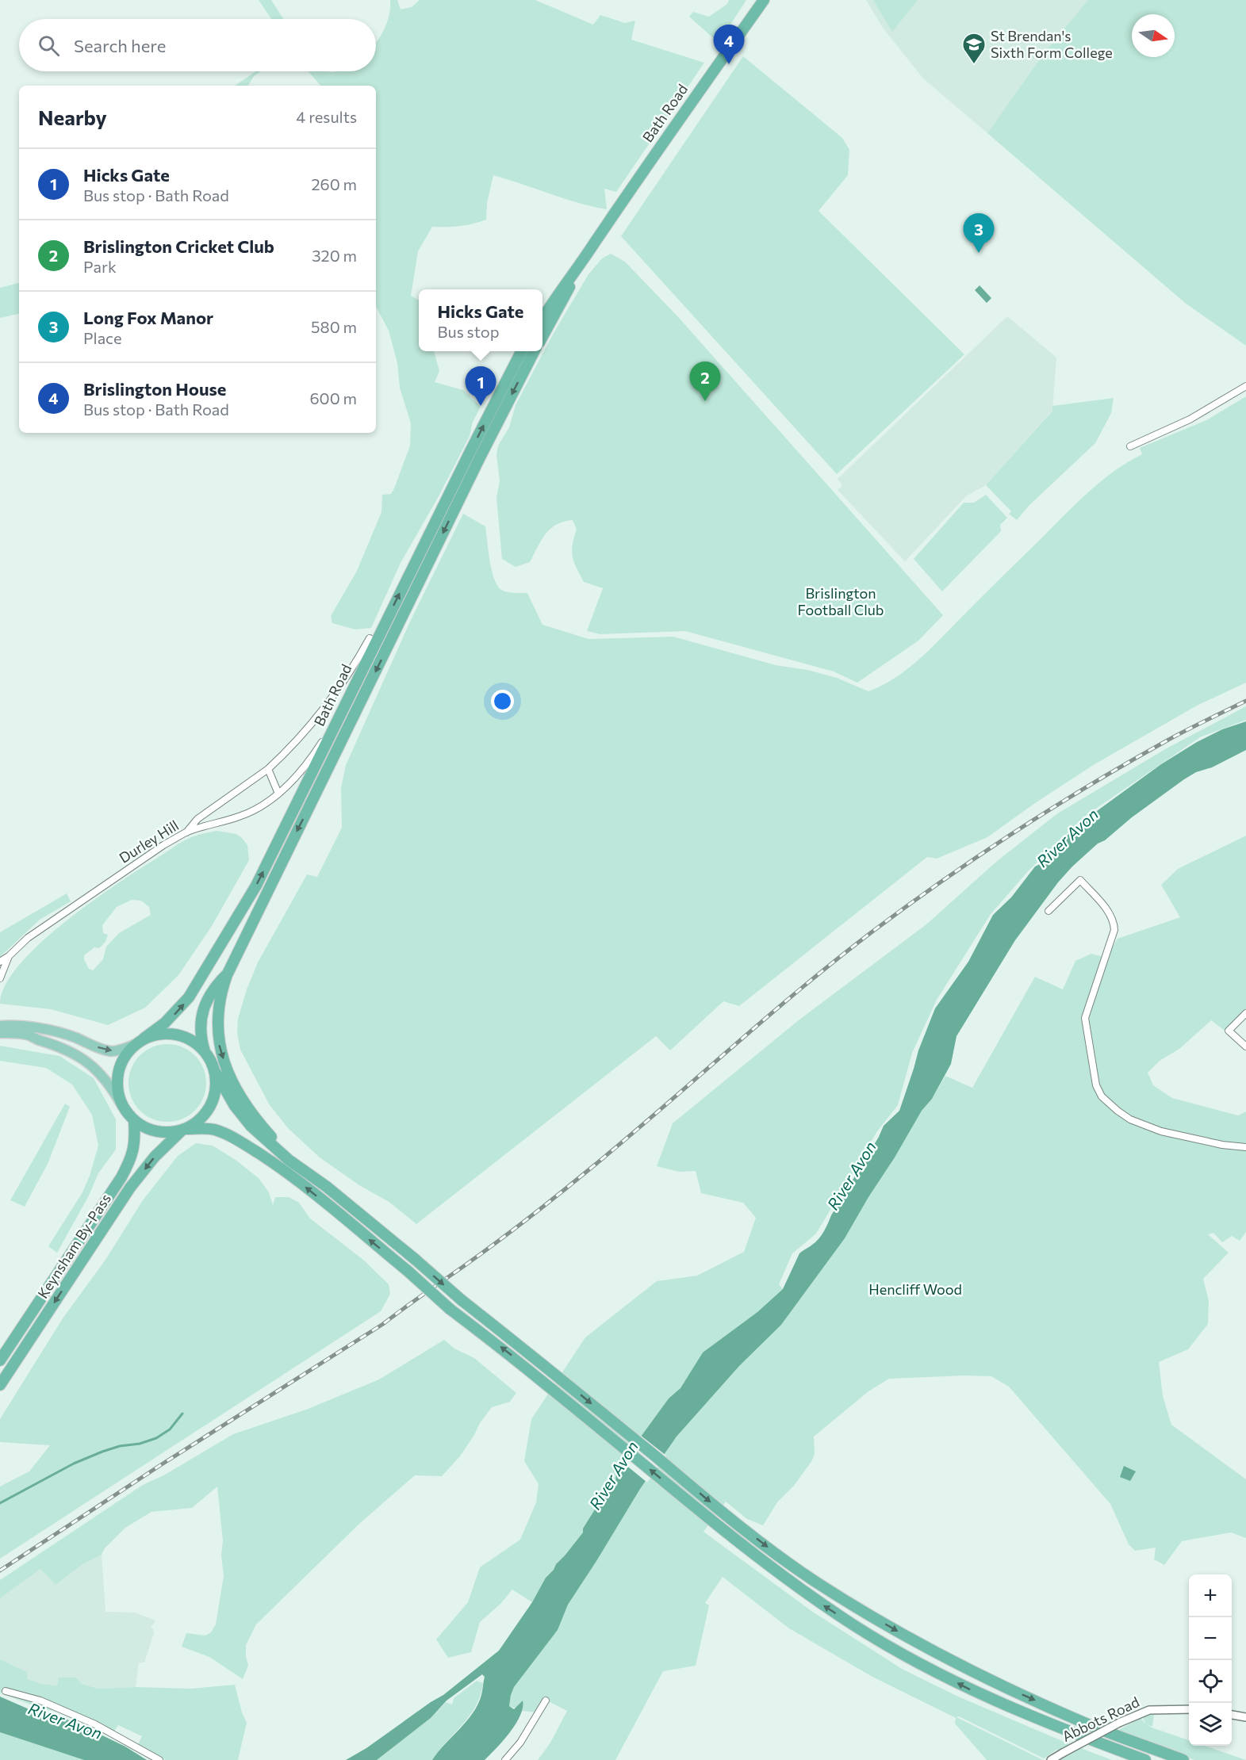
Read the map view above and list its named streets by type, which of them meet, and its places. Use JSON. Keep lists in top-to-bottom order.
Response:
{
  "streets": {
    "highway": ["Bath Road", "Keynsham By-Pass"],
    "street": ["Durley Hill", "Abbots Road"]
  },
  "crossings": [
    ["Bath Road", "Durley Hill"],
    ["Bath Road", "Keynsham By-Pass"]
  ],
  "water": ["River Avon"],
  "parks": ["Brislington Football Club", "Hencliff Wood"],
  "places": {
    "school or university": ["St Brendan's Sixth Form College"]
  },
  "north": "right",
  "page": {
    "search": "Search here",
    "pins": [
      "4",
      "3",
      "2",
      "1"
    ],
    "heading": ["Nearby", "4 results"],
    "list": [
      {
        "mark": "1",
        "name": "Hicks Gate",
        "note": "Bus stop · Bath Road",
        "value": "260 m"
      },
      {
        "mark": "2",
        "name": "Brislington Cricket Club",
        "note": "Park",
        "value": "320 m"
      },
      {
        "mark": "3",
        "name": "Long Fox Manor",
        "note": "Place",
        "value": "580 m"
      },
      {
        "mark": "4",
        "name": "Brislington House",
        "note": "Bus stop · Bath Road",
        "value": "600 m"
      }
    ],
    "popup": ["Hicks Gate", "Bus stop"],
    "map_buttons": ["+", "−"]
  }
}
